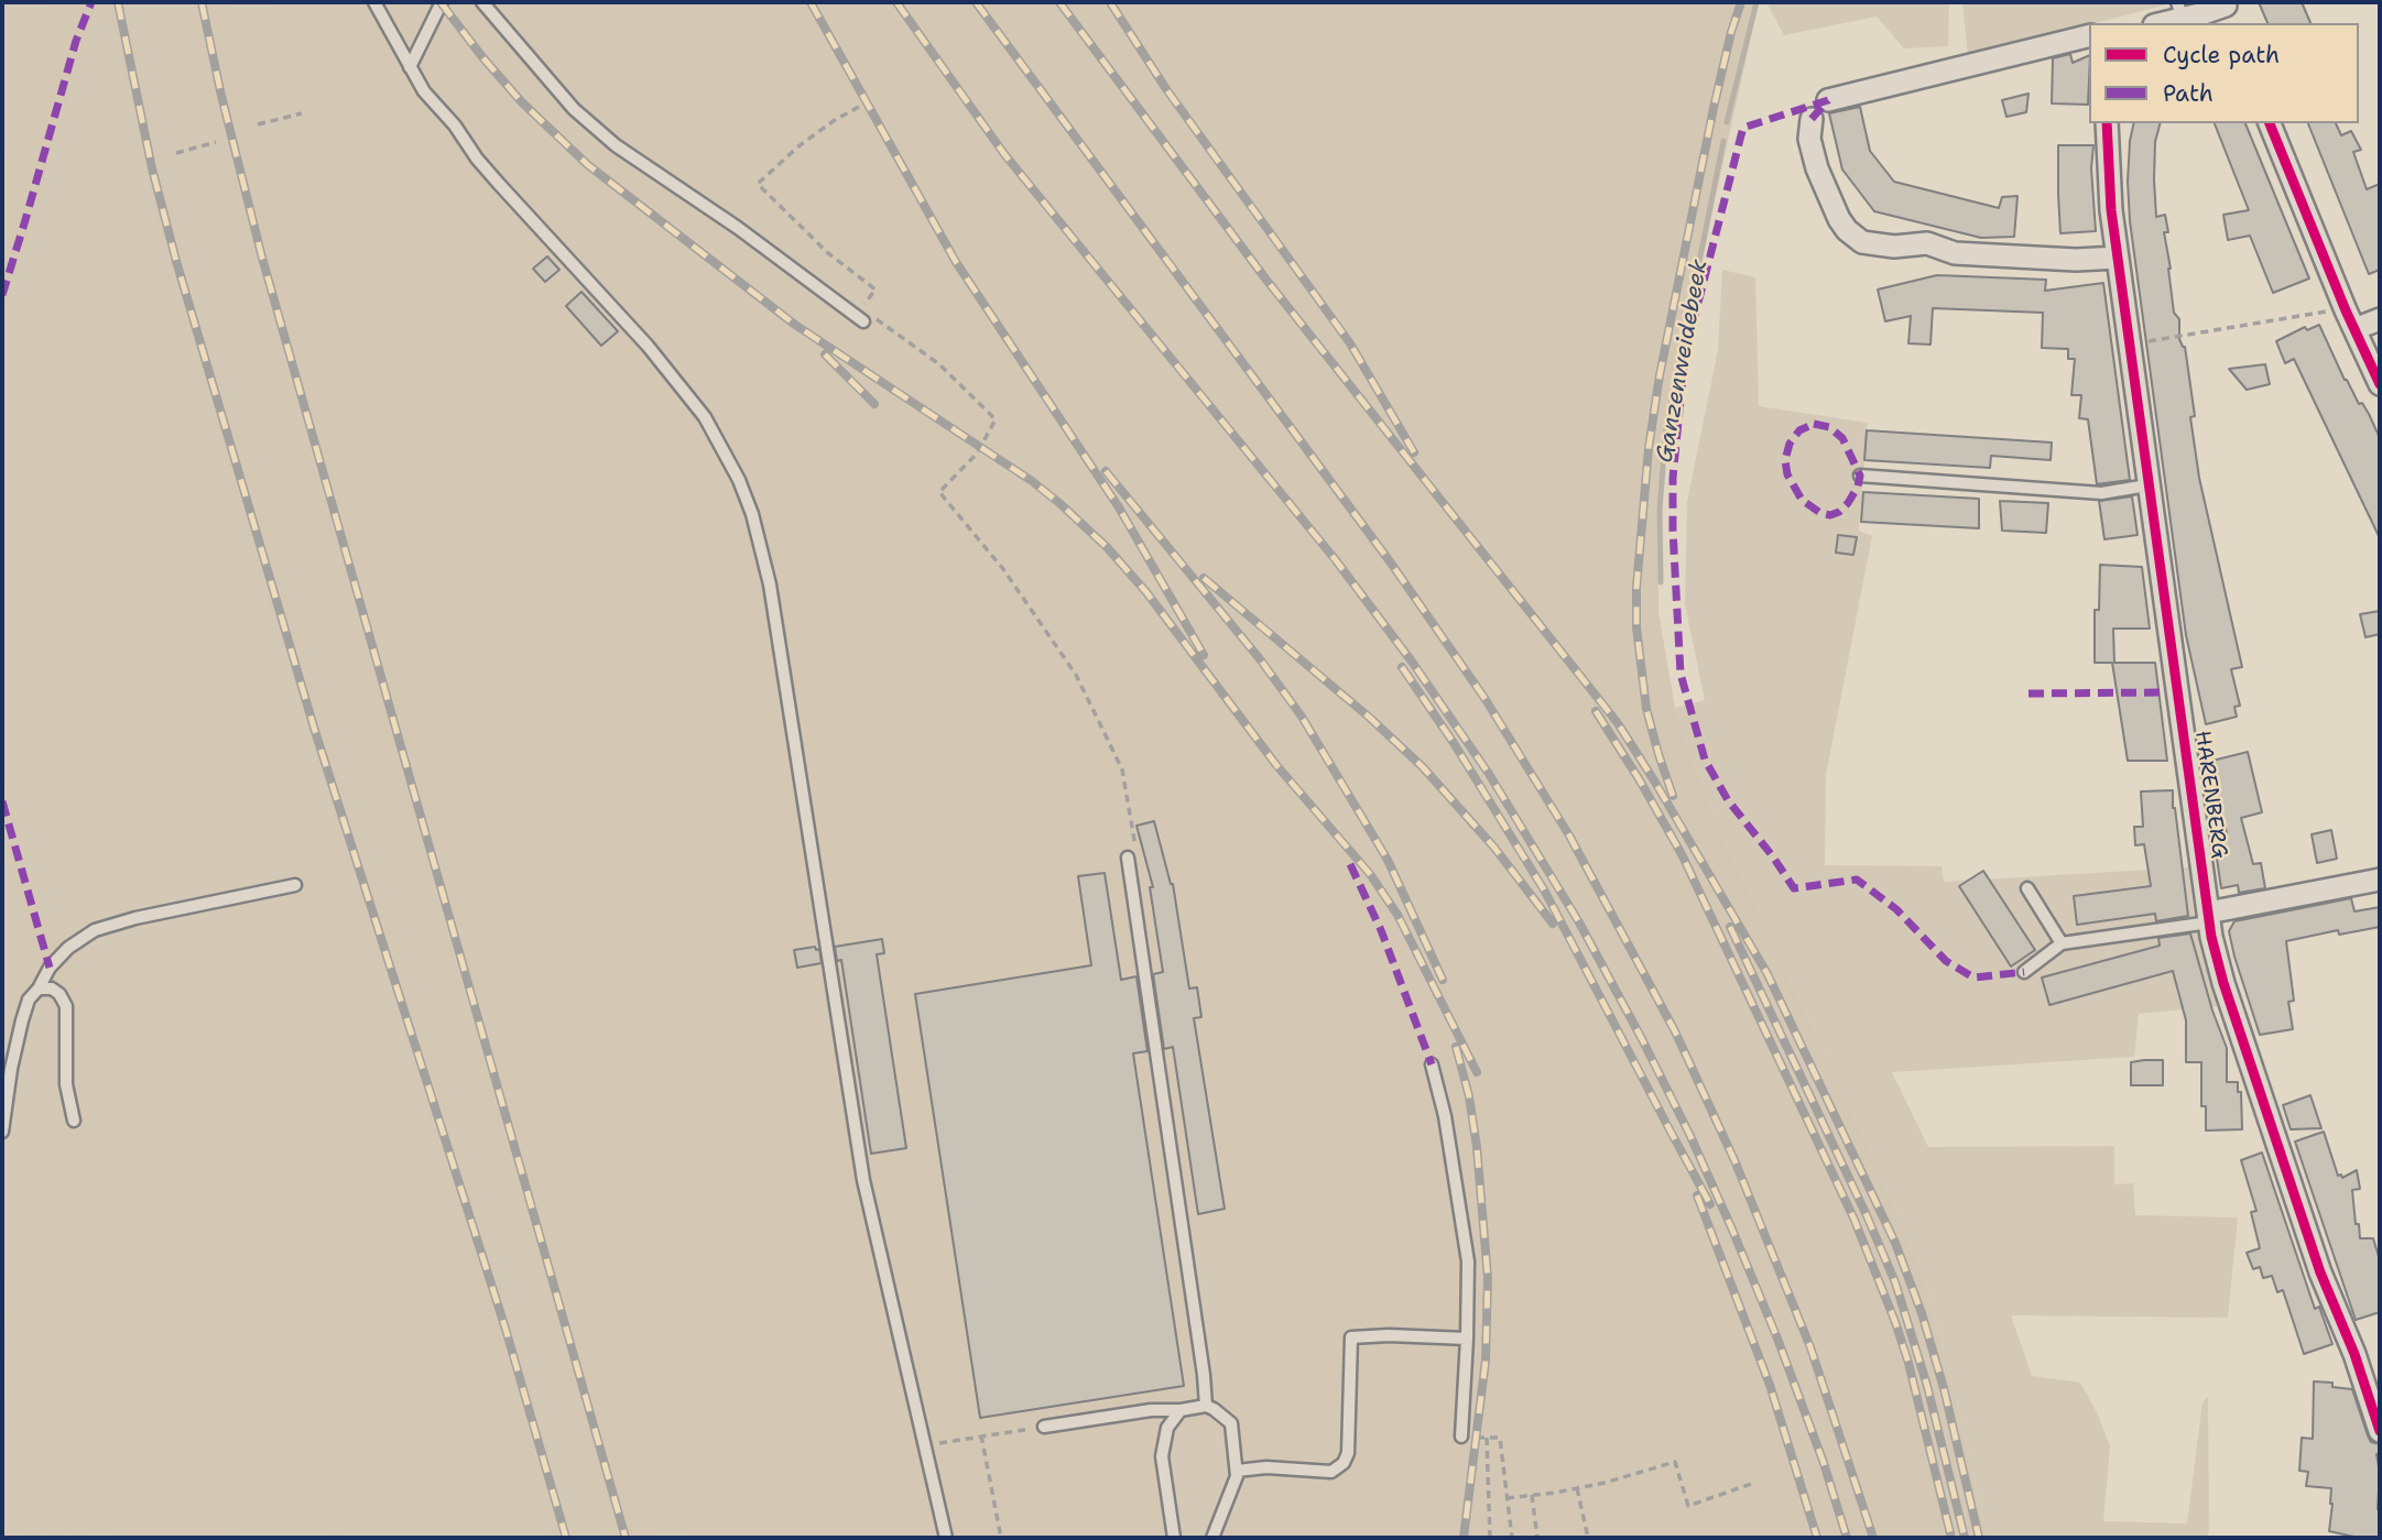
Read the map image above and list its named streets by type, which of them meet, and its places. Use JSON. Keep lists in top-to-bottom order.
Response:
{
  "streets": {
    "street": ["HARENBERG"]
  },
  "water": ["Ganzenweidebeek"],
  "legend": ["Cycle path", "Path"]
}
